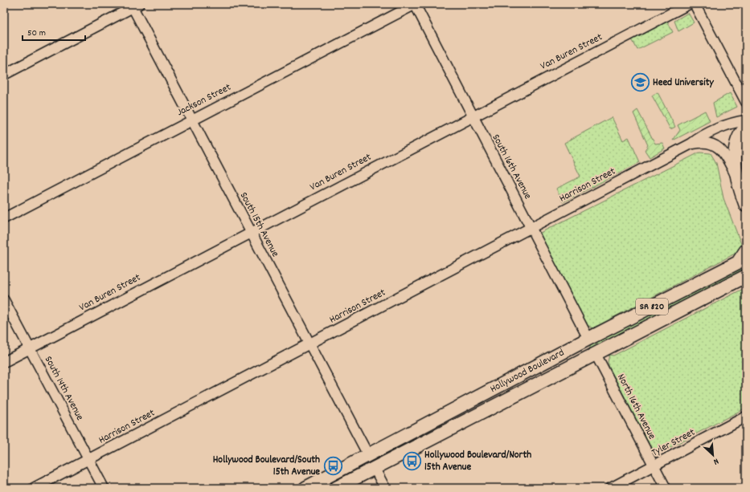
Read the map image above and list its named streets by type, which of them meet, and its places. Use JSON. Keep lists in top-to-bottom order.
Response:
{
  "streets": {
    "main road": ["SR 820", "Hollywood Boulevard"],
    "street": [
      "Van Buren Street",
      "Jackson Street",
      "South 16th Avenue",
      "Harrison Street",
      "South 15th Avenue",
      "South 14th Avenue",
      "North 16th Avenue",
      "Tyler Street"
    ]
  },
  "crossings": [
    ["Van Buren Street", "South 16th Avenue"],
    ["Van Buren Street", "South 15th Avenue"],
    ["Van Buren Street", "South 14th Avenue"],
    ["Jackson Street", "South 16th Avenue"],
    ["Jackson Street", "South 15th Avenue"],
    ["South 16th Avenue", "Harrison Street"],
    ["South 16th Avenue", "Hollywood Boulevard"],
    ["Harrison Street", "South 15th Avenue"],
    ["Harrison Street", "South 14th Avenue"],
    ["South 15th Avenue", "Hollywood Boulevard"],
    ["Hollywood Boulevard", "North 16th Avenue"],
    ["North 16th Avenue", "Tyler Street"]
  ],
  "places": {
    "school or university": ["Heed University"],
    "bus stop": ["Hollywood Boulevard/North 15th Avenue", "Hollywood Boulevard/South 15th Avenue"]
  },
  "scale_bar": "50 m",
  "north": "bottom right"
}
